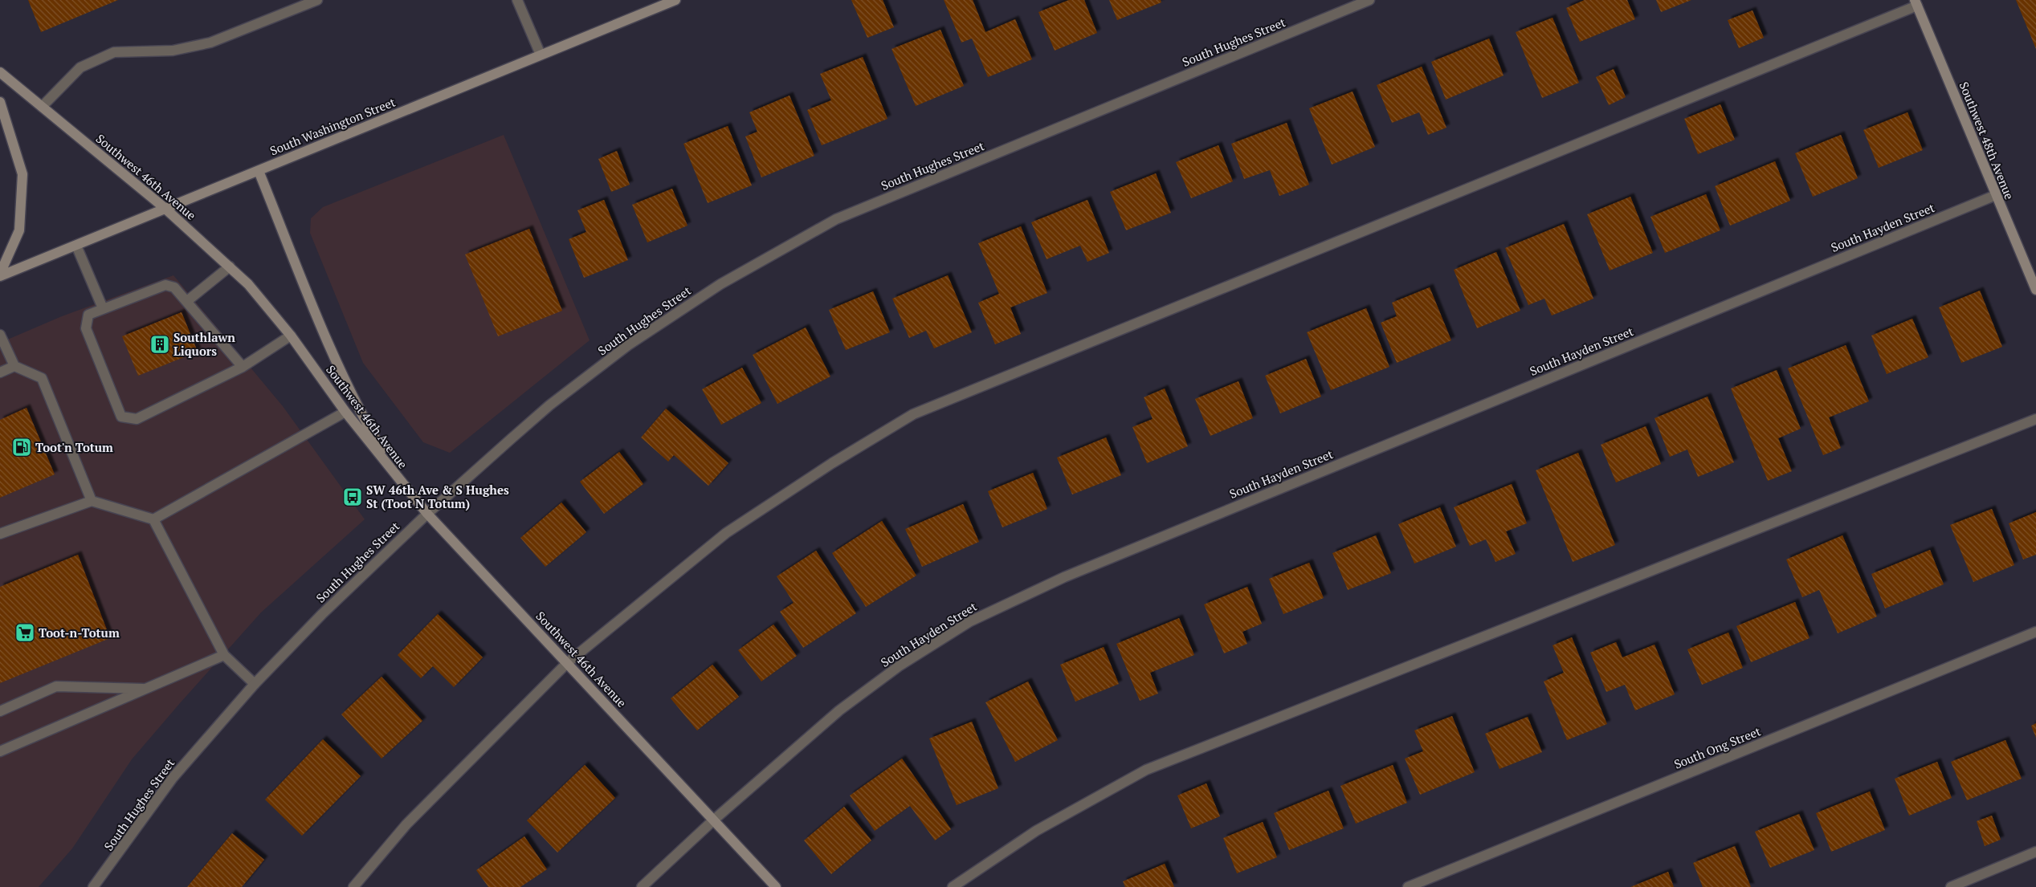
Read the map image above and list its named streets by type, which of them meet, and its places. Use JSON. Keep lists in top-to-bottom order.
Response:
{
  "streets": {
    "main road": ["South Washington Street", "Southwest 48th Avenue", "Southwest 46th Avenue"],
    "street": ["South Hughes Street", "South Hayden Street", "South Ong Street"]
  },
  "crossings": [
    ["South Hughes Street", "Southwest 46th Avenue"],
    ["South Washington Street", "Southwest 46th Avenue"],
    ["Southwest 48th Avenue", "South Hayden Street"],
    ["Southwest 46th Avenue", "South Hayden Street"]
  ],
  "places": {
    "building": ["Southlawn Liquors"],
    "fuel station": ["Toot'n Totum"],
    "bus stop": ["SW 46th Ave & S Hughes St (Toot N Totum)"],
    "supermarket": ["Toot-n-Totum"]
  }
}
